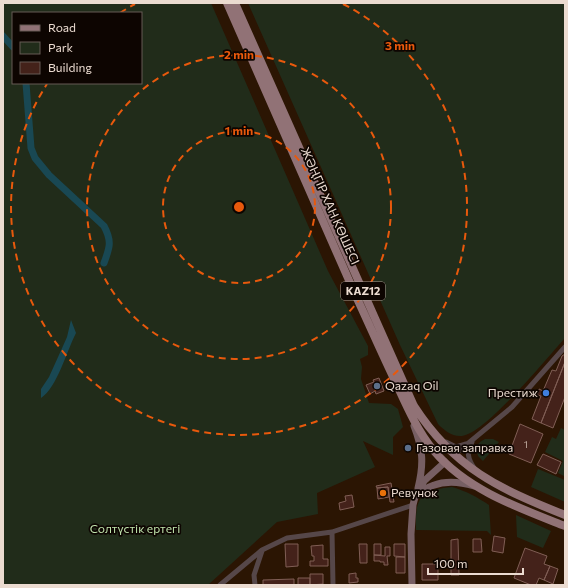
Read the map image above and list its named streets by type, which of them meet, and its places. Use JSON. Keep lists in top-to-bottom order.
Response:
{
  "streets": {
    "main road": ["ЖӘҢГІР ХАН КӨШЕСІ", "KAZ12"]
  },
  "parks": ["Солтүстік ертегі"],
  "places": [
    "Qazaq Oil",
    "Престиж",
    "Газовая заправка",
    "Ревунок"
  ],
  "house_numbers": ["1"],
  "legend": ["Road", "Park", "Building"],
  "scale_bar": "100 m",
  "rings": ["3 min", "2 min", "1 min"]
}
